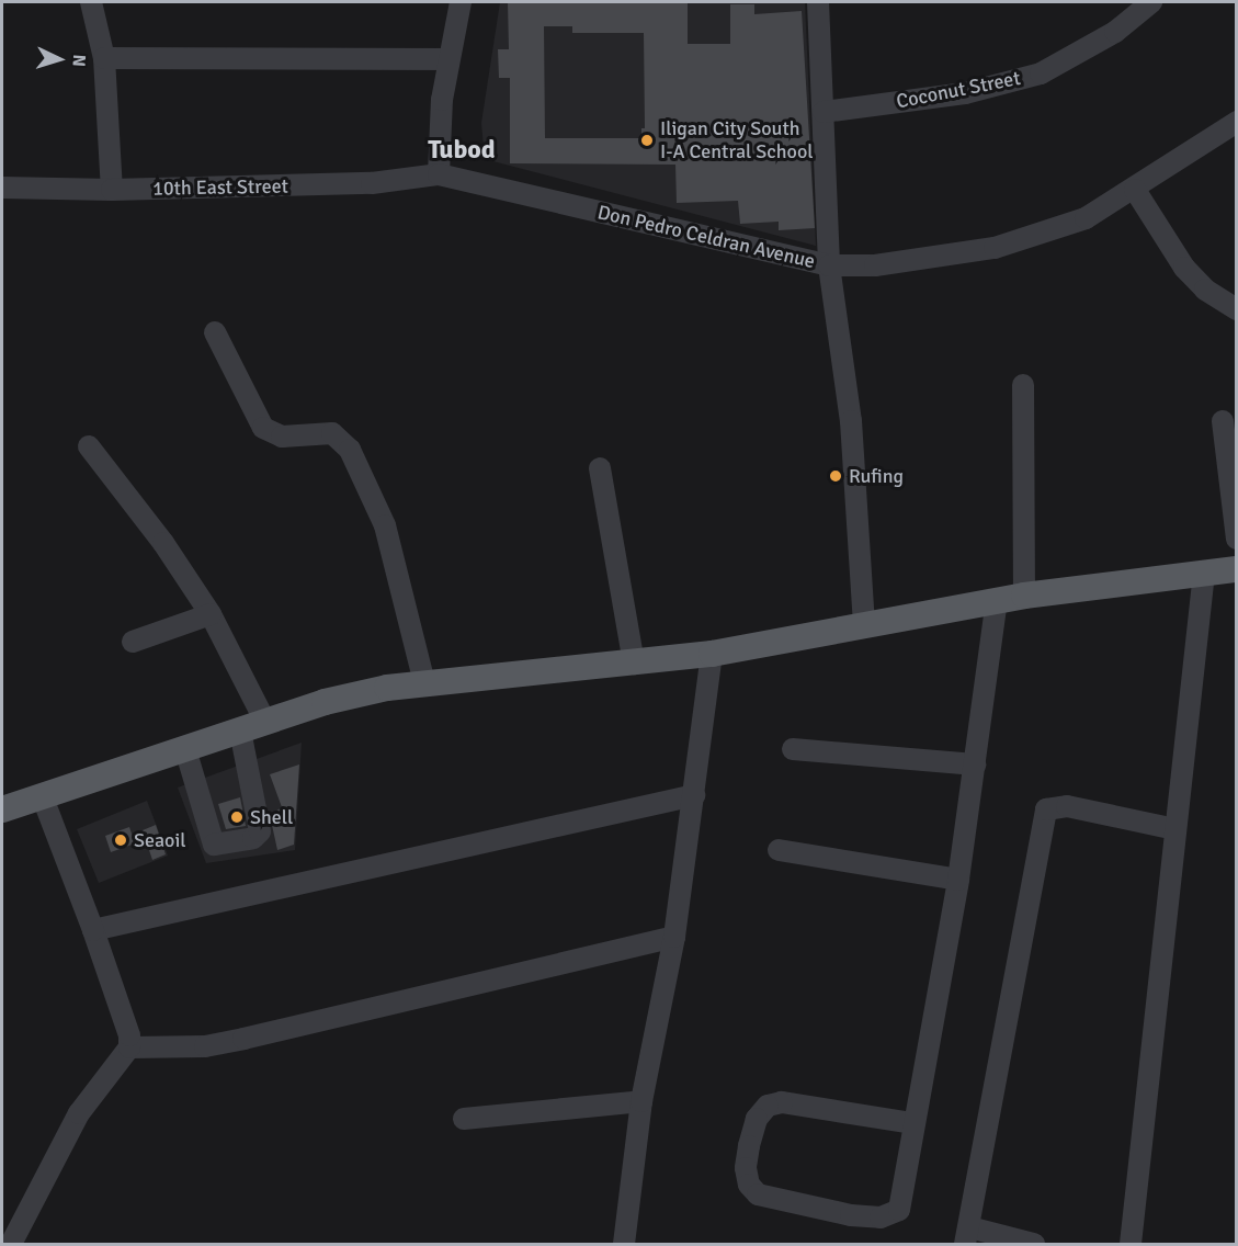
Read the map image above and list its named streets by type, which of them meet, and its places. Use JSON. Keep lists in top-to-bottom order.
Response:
{
  "streets": {
    "street": ["Coconut Street", "10th East Street", "Don Pedro Celdran Avenue"]
  },
  "crossings": [
    ["10th East Street", "Don Pedro Celdran Avenue"]
  ],
  "districts": ["Tubod"],
  "places": [
    "Iligan City South I-A Central School",
    "Rufing",
    "Shell",
    "Seaoil"
  ],
  "north": "right"
}
